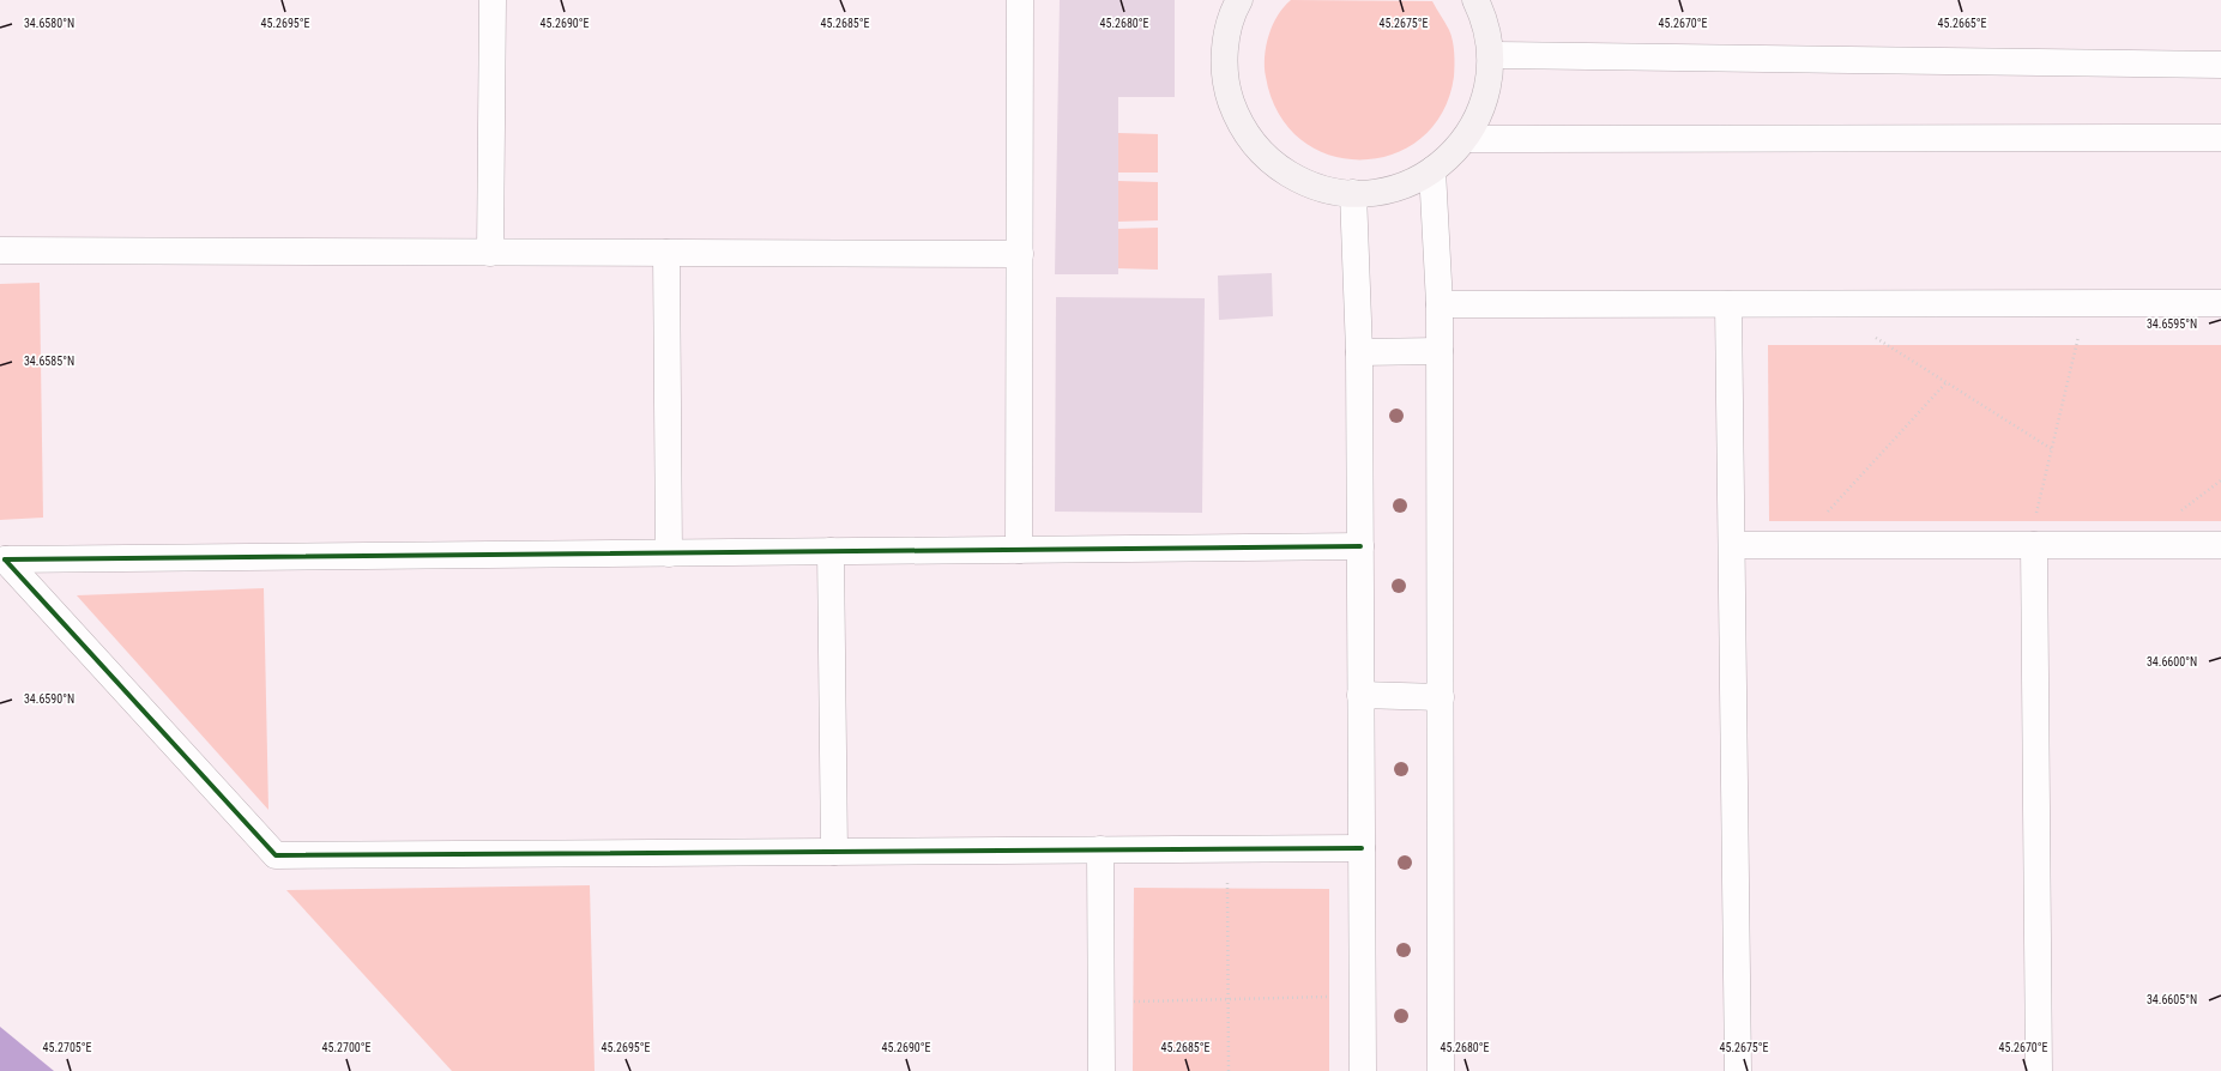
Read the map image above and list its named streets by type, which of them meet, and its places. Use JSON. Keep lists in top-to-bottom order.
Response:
{
  "coordinates": [
    "45.2695°E",
    "45.2690°E",
    "45.2685°E",
    "45.2680°E",
    "45.2675°E",
    "45.2670°E",
    "45.2665°E",
    "34.6580°N",
    "34.6595°N",
    "34.6585°N",
    "34.6600°N",
    "34.6590°N",
    "34.6605°N",
    "45.2705°E",
    "45.2700°E"
  ]
}
